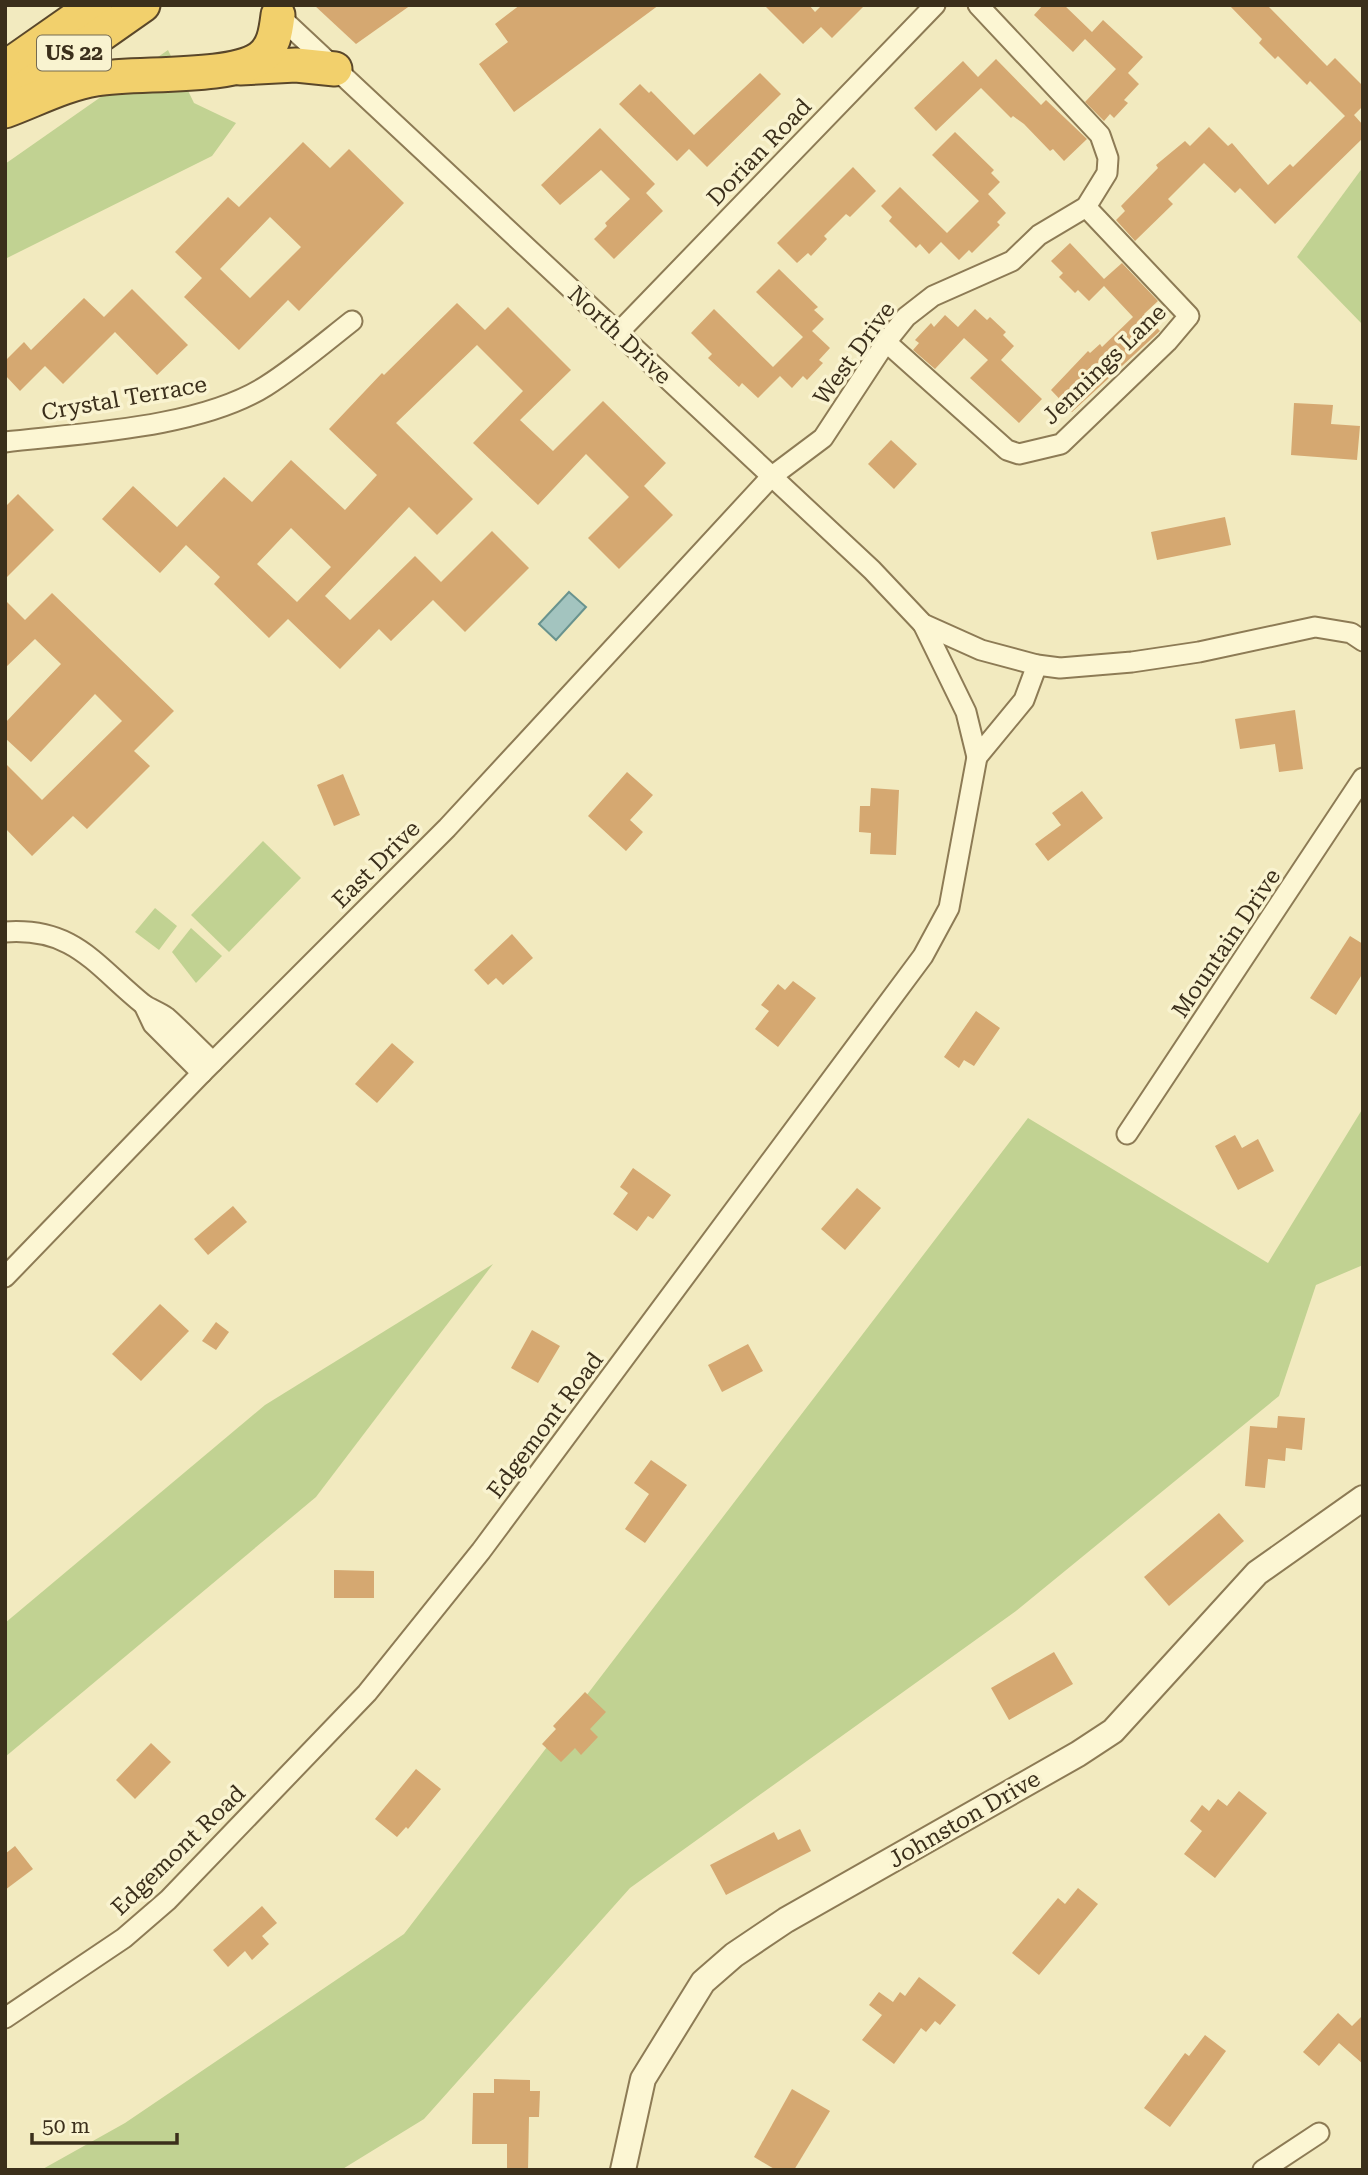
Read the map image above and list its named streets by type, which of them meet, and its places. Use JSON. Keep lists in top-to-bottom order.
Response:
{
  "streets": {
    "highway": ["US 22"],
    "street": [
      "Dorian Road",
      "North Drive",
      "West Drive",
      "Jennings Lane",
      "Crystal Terrace",
      "East Drive",
      "Mountain Drive",
      "Edgemont Road",
      "Johnston Drive"
    ]
  },
  "crossings": [
    ["Dorian Road", "North Drive"],
    ["North Drive", "West Drive"],
    ["North Drive", "East Drive"],
    ["North Drive", "Edgemont Road"],
    ["West Drive", "Jennings Lane"],
    ["West Drive", "East Drive"]
  ],
  "scale_bar": "50 m"
}
